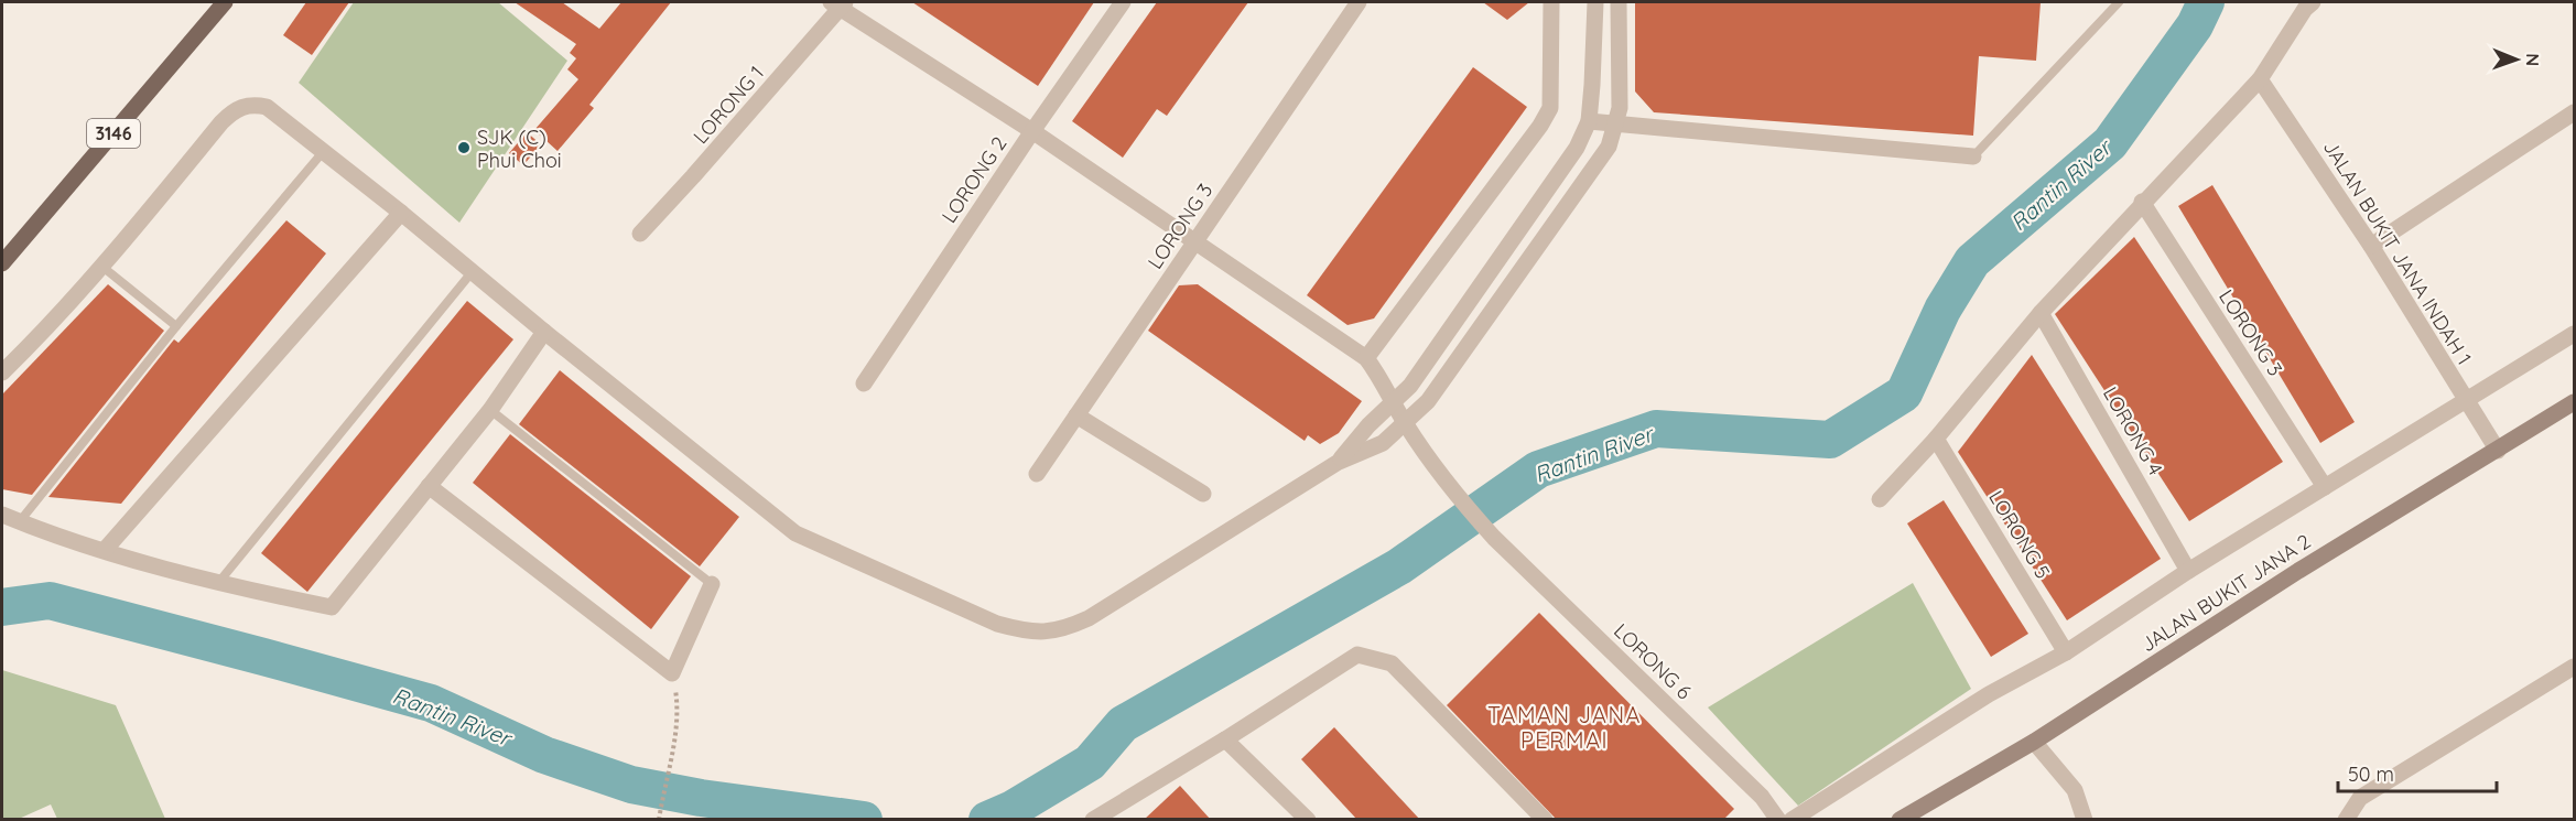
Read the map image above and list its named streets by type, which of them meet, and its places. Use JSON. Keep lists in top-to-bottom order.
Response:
{
  "streets": {
    "main road": ["3146"],
    "street": [
      "LORONG 1",
      "LORONG 2",
      "LORONG 3",
      "JALAN BUKIT JANA INDAH 1",
      "LORONG 4",
      "LORONG 5",
      "JALAN BUKIT JANA 2",
      "LORONG 6"
    ]
  },
  "crossings": [
    ["JALAN BUKIT JANA INDAH 1", "JALAN BUKIT JANA 2"]
  ],
  "districts": ["TAMAN JANA PERMAI"],
  "water": ["Rantin River"],
  "places": ["SJK (C) Phui Choi"],
  "scale_bar": "50 m",
  "north": "right"
}
